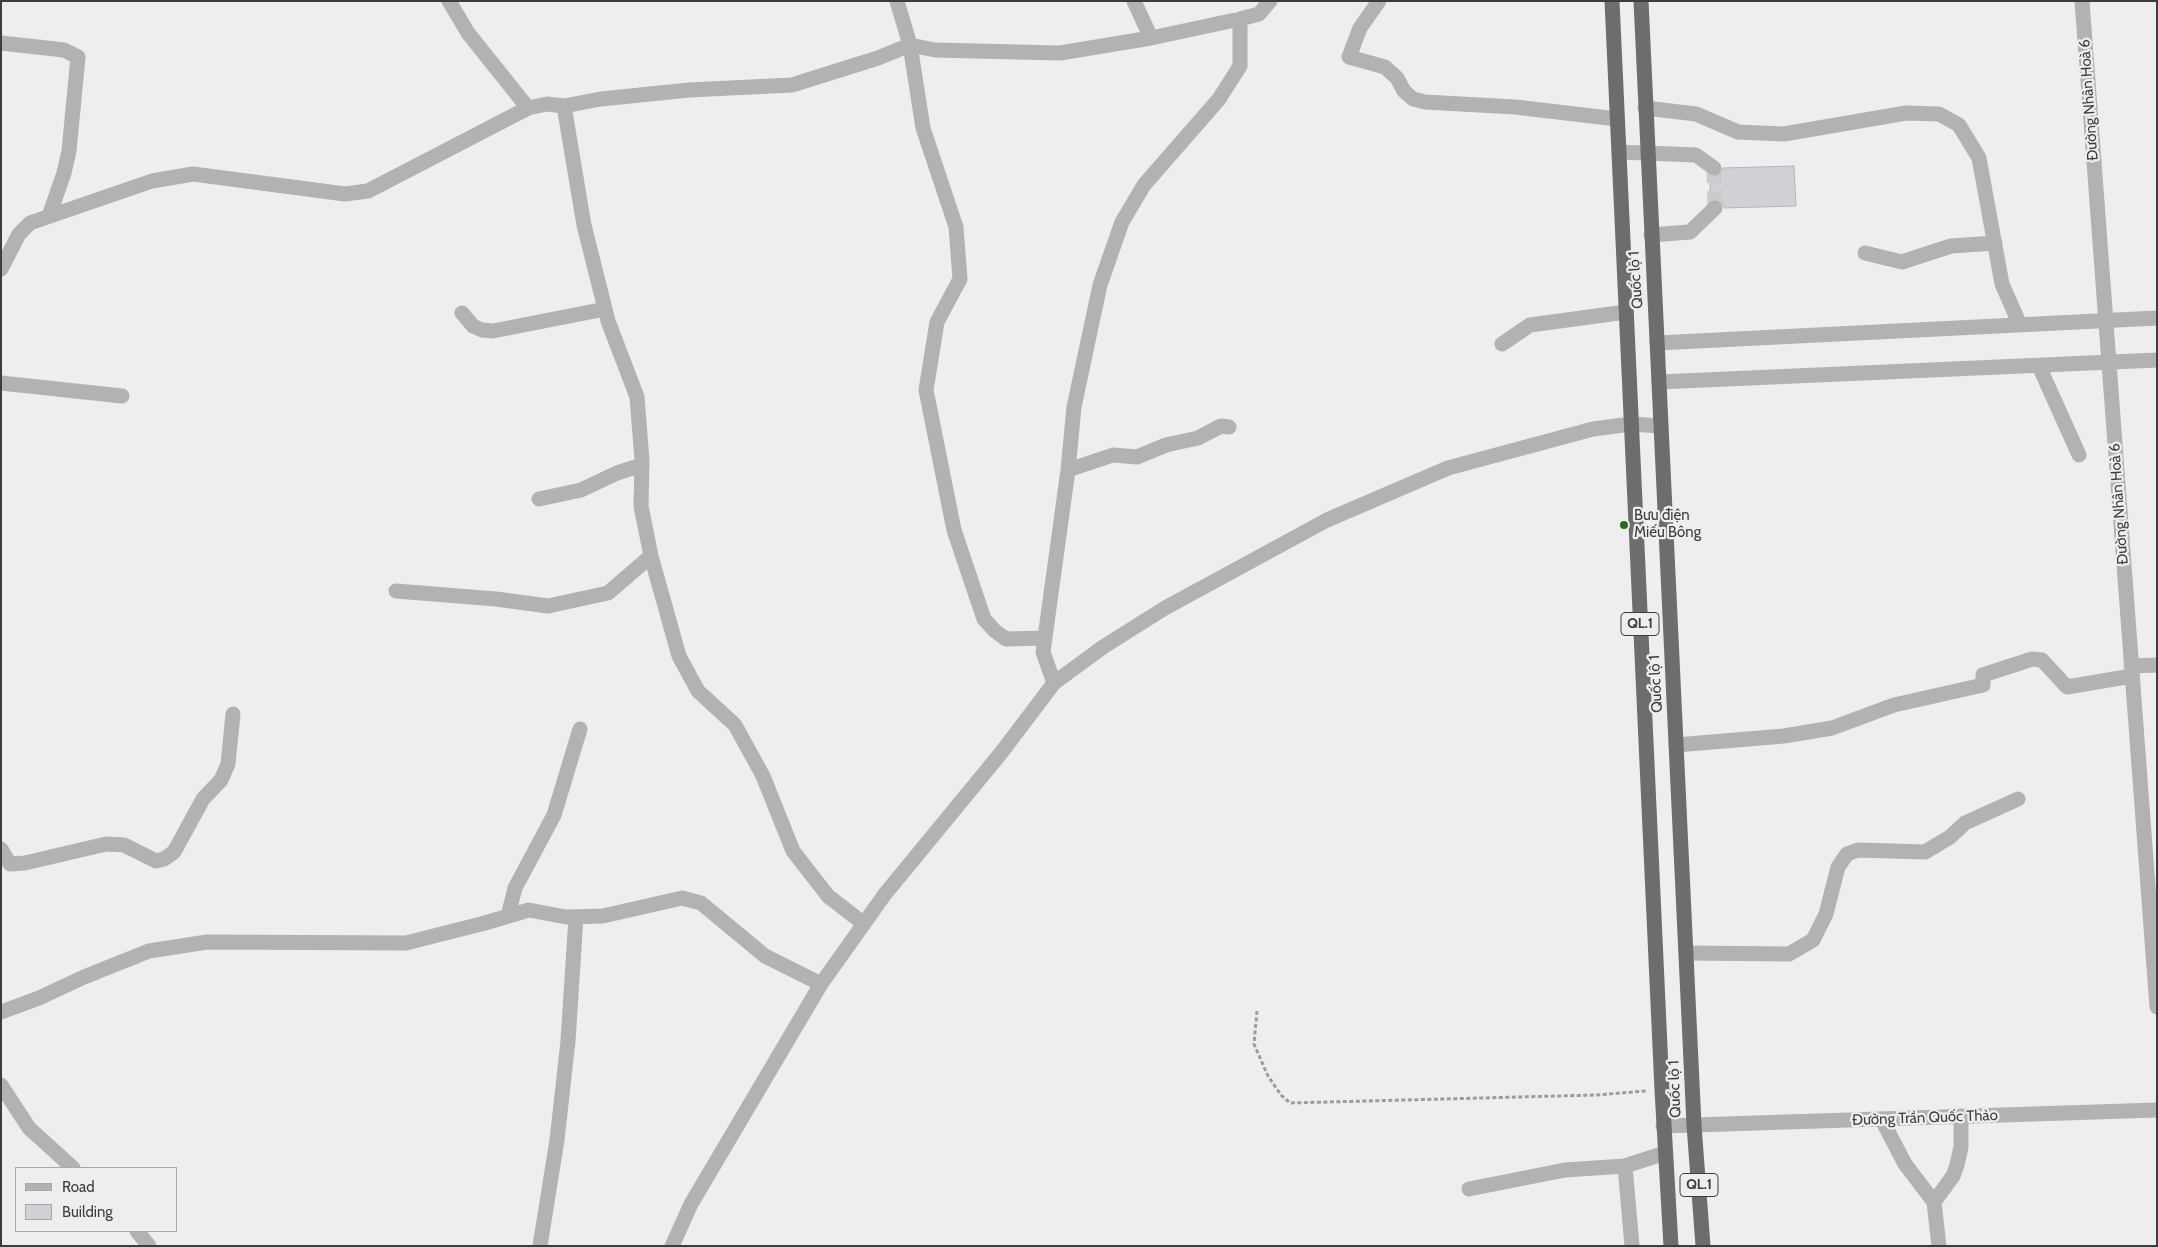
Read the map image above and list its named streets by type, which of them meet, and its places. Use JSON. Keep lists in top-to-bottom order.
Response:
{
  "streets": {
    "highway": ["Quốc lộ 1", "QL.1"],
    "street": ["Đường Nhân Hoà 6", "Đường Trần Quốc Thảo"]
  },
  "crossings": [
    ["Quốc lộ 1", "Đường Trần Quốc Thảo"]
  ],
  "places": ["Bưu điện Miếu Bông"],
  "legend": ["Road", "Building"]
}
